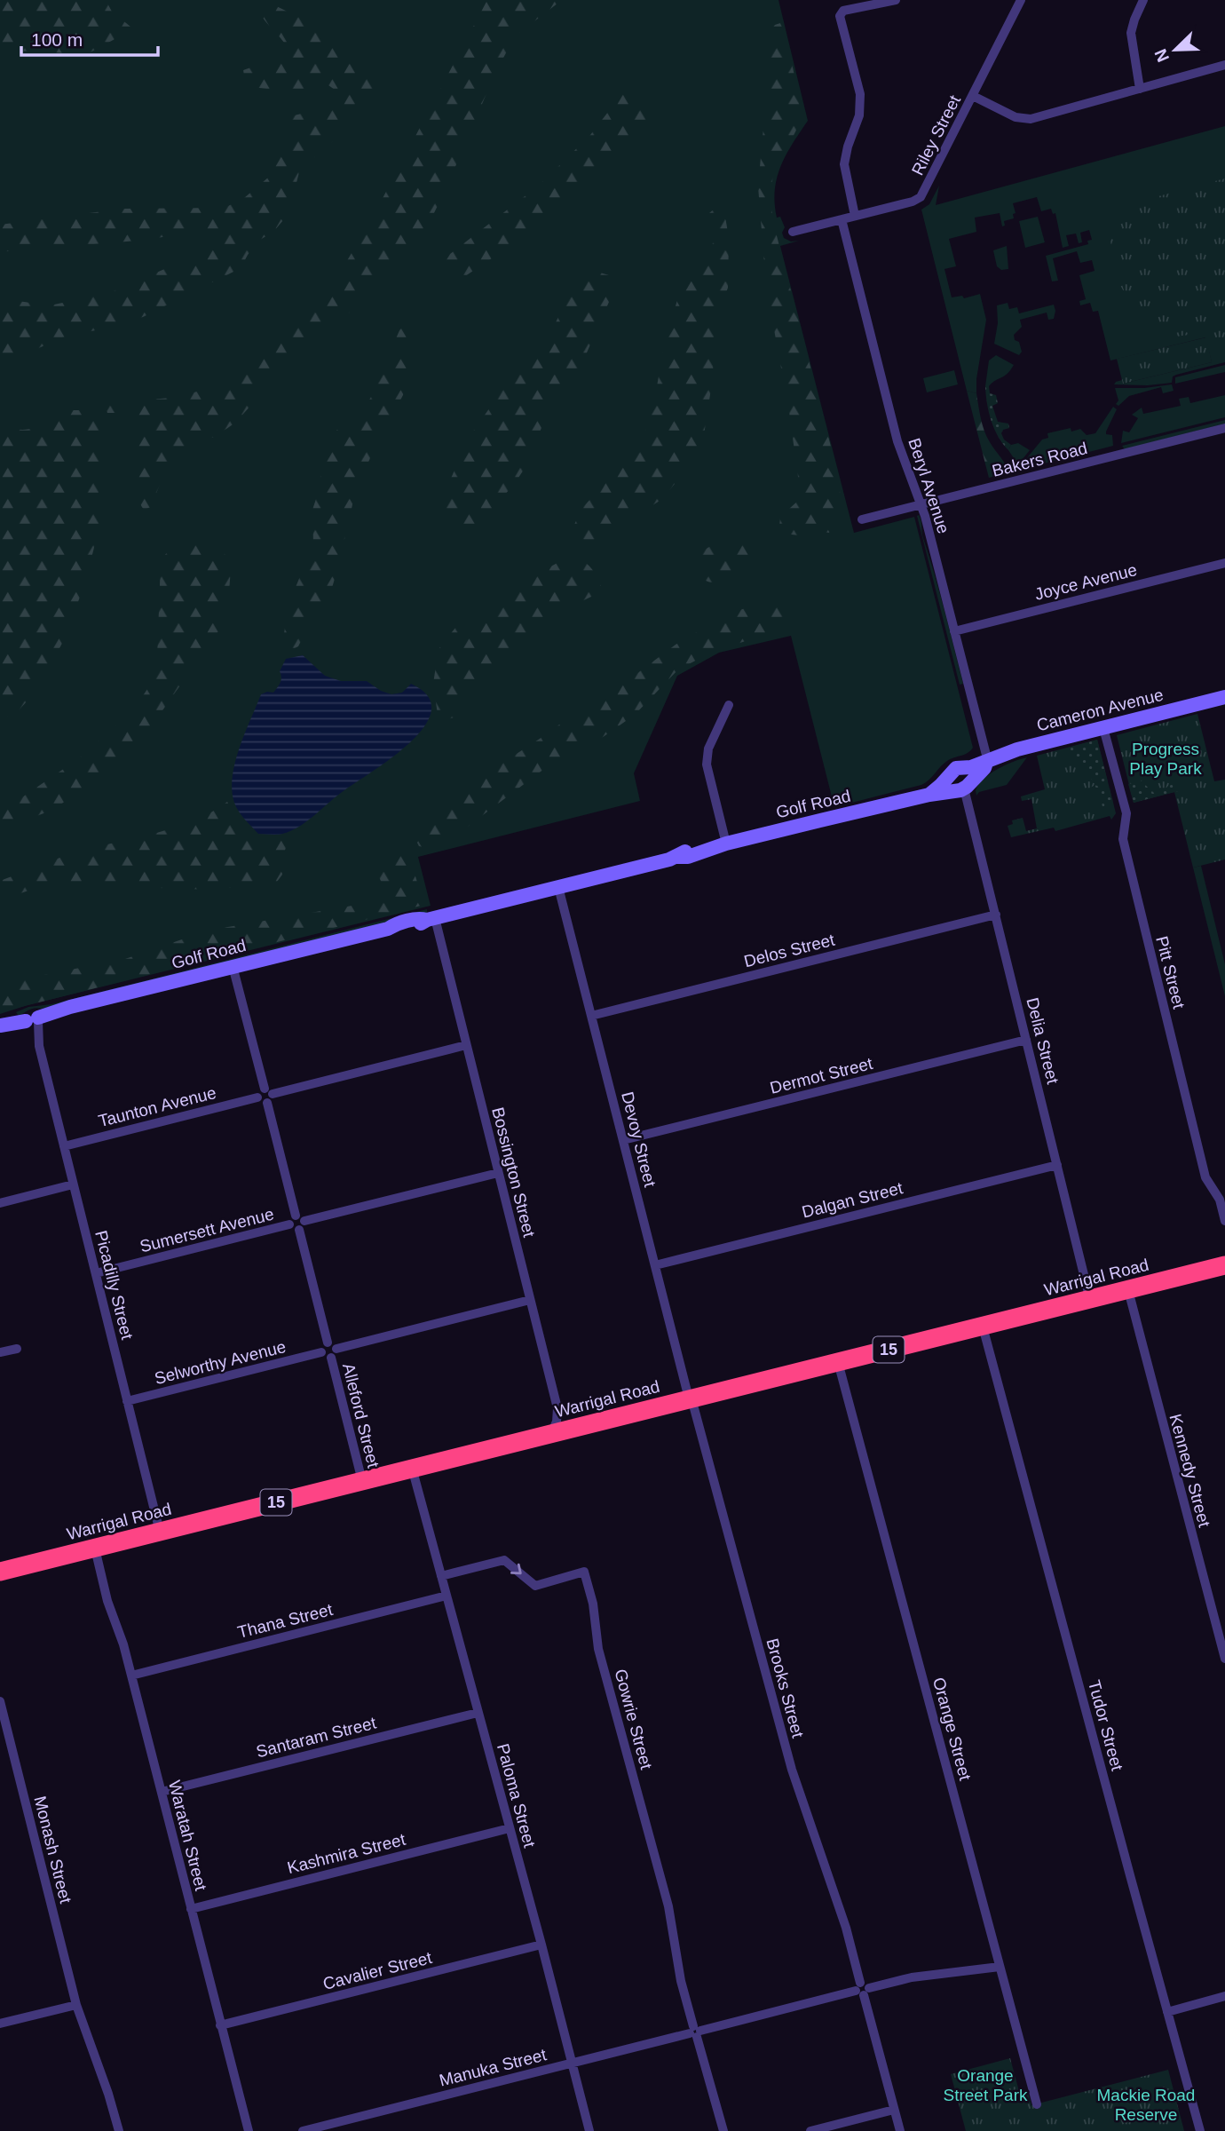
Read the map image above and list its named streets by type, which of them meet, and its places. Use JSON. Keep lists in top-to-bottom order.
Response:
{
  "streets": {
    "highway": ["Warrigal Road", "15"],
    "street": [
      "Riley Street",
      "Bakers Road",
      "Beryl Avenue",
      "Joyce Avenue",
      "Cameron Avenue",
      "Golf Road",
      "Delos Street",
      "Pitt Street",
      "Delia Street",
      "Dermot Street",
      "Taunton Avenue",
      "Devoy Street",
      "Bossington Street",
      "Dalgan Street",
      "Sumersett Avenue",
      "Picadilly Street",
      "Selworthy Avenue",
      "Alleford Street",
      "Kennedy Street",
      "Thana Street",
      "Brooks Street",
      "Gowrie Street",
      "Tudor Street",
      "Orange Street",
      "Santaram Street",
      "Paloma Street",
      "Waratah Street",
      "Monash Street",
      "Kashmira Street",
      "Cavalier Street",
      "Manuka Street"
    ]
  },
  "crossings": [
    ["Riley Street", "Beryl Avenue"],
    ["Bakers Road", "Beryl Avenue"],
    ["Beryl Avenue", "Joyce Avenue"],
    ["Beryl Avenue", "Cameron Avenue"],
    ["Cameron Avenue", "Golf Road"],
    ["Cameron Avenue", "Pitt Street"],
    ["Cameron Avenue", "Delia Street"],
    ["Golf Road", "Delia Street"],
    ["Golf Road", "Devoy Street"],
    ["Golf Road", "Bossington Street"],
    ["Golf Road", "Picadilly Street"],
    ["Delos Street", "Delia Street"],
    ["Delos Street", "Devoy Street"],
    ["Delia Street", "Dermot Street"],
    ["Delia Street", "Dalgan Street"],
    ["Delia Street", "Warrigal Road"],
    ["Dermot Street", "Devoy Street"],
    ["Taunton Avenue", "Picadilly Street"],
    ["Devoy Street", "Dalgan Street"],
    ["Devoy Street", "Warrigal Road"],
    ["Devoy Street", "Brooks Street"],
    ["Bossington Street", "Sumersett Avenue"],
    ["Bossington Street", "Warrigal Road"],
    ["Sumersett Avenue", "Picadilly Street"],
    ["Warrigal Road", "Picadilly Street"],
    ["Warrigal Road", "Alleford Street"],
    ["Warrigal Road", "Kennedy Street"],
    ["Warrigal Road", "Brooks Street"],
    ["Warrigal Road", "Tudor Street"],
    ["Warrigal Road", "Orange Street"],
    ["Warrigal Road", "Paloma Street"],
    ["Warrigal Road", "Waratah Street"],
    ["Picadilly Street", "Selworthy Avenue"],
    ["Selworthy Avenue", "Alleford Street"],
    ["Thana Street", "Paloma Street"],
    ["Thana Street", "Waratah Street"],
    ["Brooks Street", "Manuka Street"],
    ["Gowrie Street", "Paloma Street"],
    ["Gowrie Street", "Manuka Street"],
    ["Orange Street", "Manuka Street"],
    ["Santaram Street", "Paloma Street"],
    ["Santaram Street", "Waratah Street"],
    ["Paloma Street", "Kashmira Street"],
    ["Paloma Street", "Cavalier Street"],
    ["Paloma Street", "Manuka Street"],
    ["Waratah Street", "Kashmira Street"],
    ["Waratah Street", "Cavalier Street"]
  ],
  "one_way": ["Gowrie Street"],
  "parks": ["Progress Play Park", "Orange Street Park", "Mackie Road Reserve"],
  "scale_bar": "100 m",
  "north": "bottom left"
}
